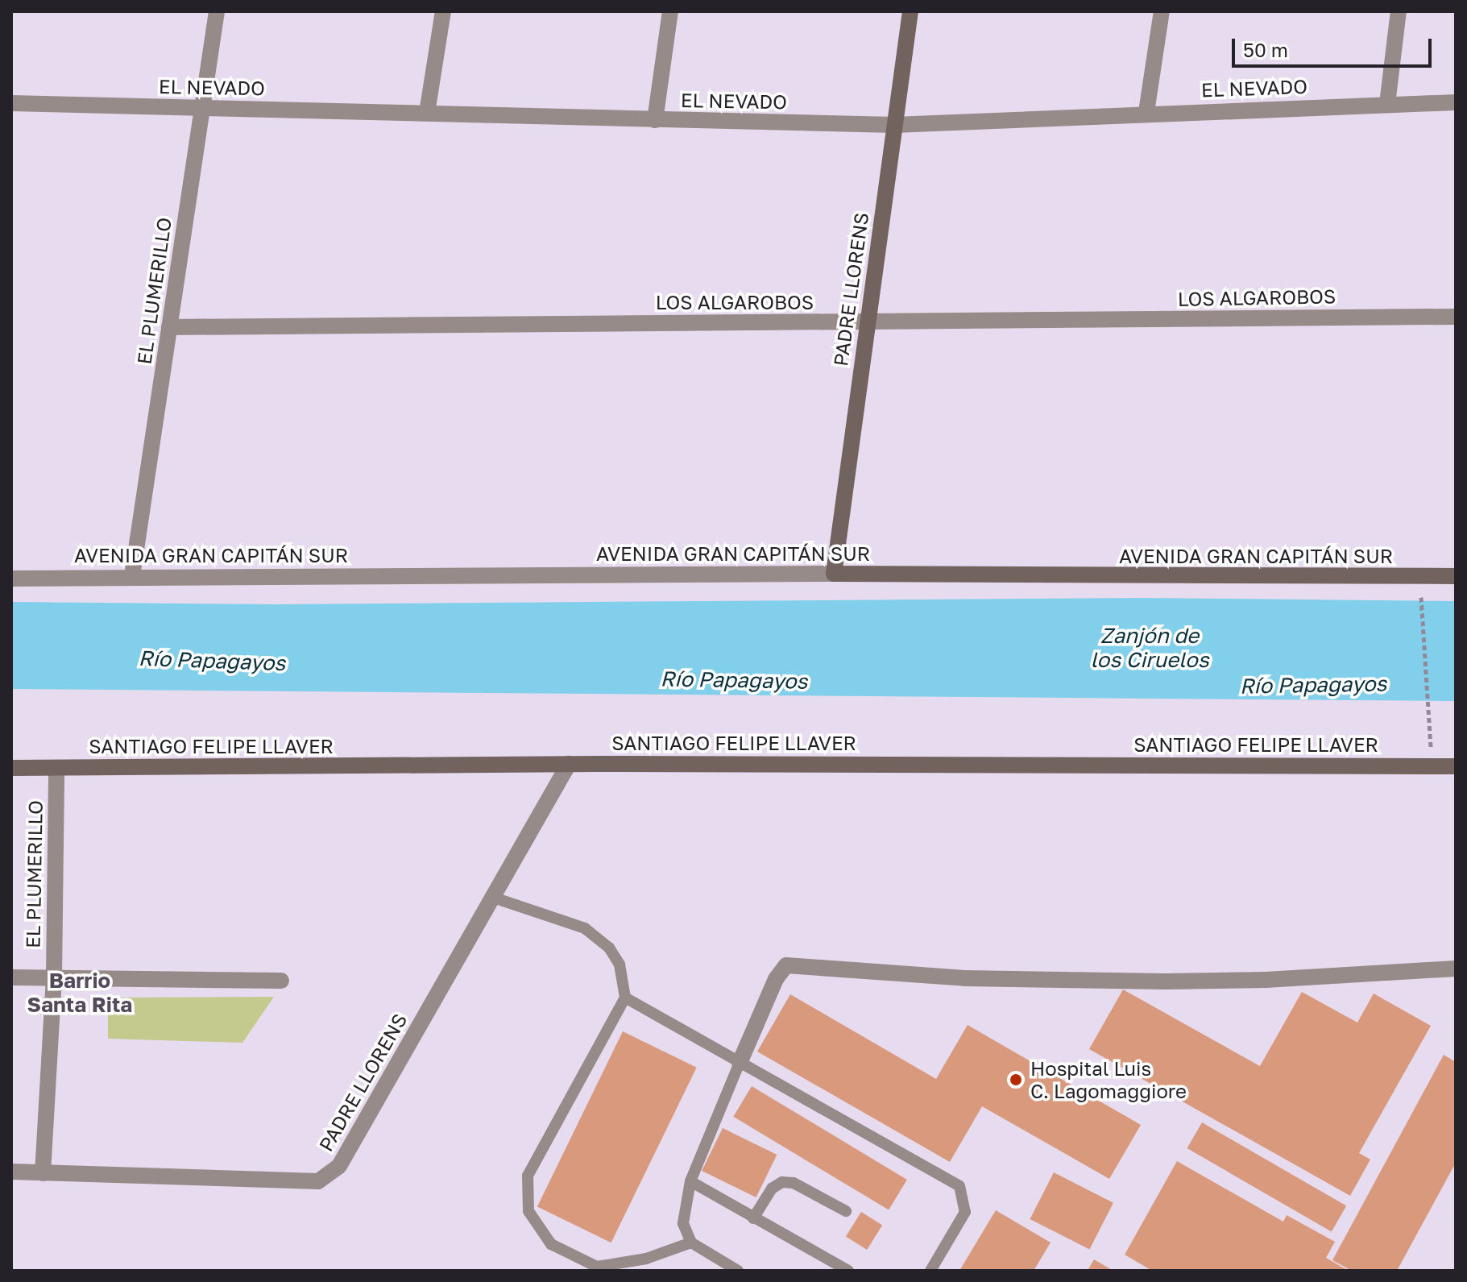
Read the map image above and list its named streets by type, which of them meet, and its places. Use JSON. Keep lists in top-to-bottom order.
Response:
{
  "streets": {
    "street": [
      "EL NEVADO",
      "PADRE LLORENS",
      "EL PLUMERILLO",
      "LOS ALGAROBOS",
      "AVENIDA GRAN CAPITÁN SUR",
      "SANTIAGO FELIPE LLAVER"
    ]
  },
  "crossings": [
    ["EL NEVADO", "PADRE LLORENS"],
    ["EL NEVADO", "EL PLUMERILLO"],
    ["PADRE LLORENS", "EL PLUMERILLO"],
    ["PADRE LLORENS", "LOS ALGAROBOS"],
    ["PADRE LLORENS", "AVENIDA GRAN CAPITÁN SUR"],
    ["PADRE LLORENS", "SANTIAGO FELIPE LLAVER"],
    ["EL PLUMERILLO", "LOS ALGAROBOS"],
    ["EL PLUMERILLO", "AVENIDA GRAN CAPITÁN SUR"],
    ["EL PLUMERILLO", "SANTIAGO FELIPE LLAVER"]
  ],
  "districts": ["Barrio Santa Rita"],
  "water": ["Zanjón de los Ciruelos", "Río Papagayos"],
  "places": ["Hospital Luis C. Lagomaggiore"],
  "scale_bar": "50 m"
}
